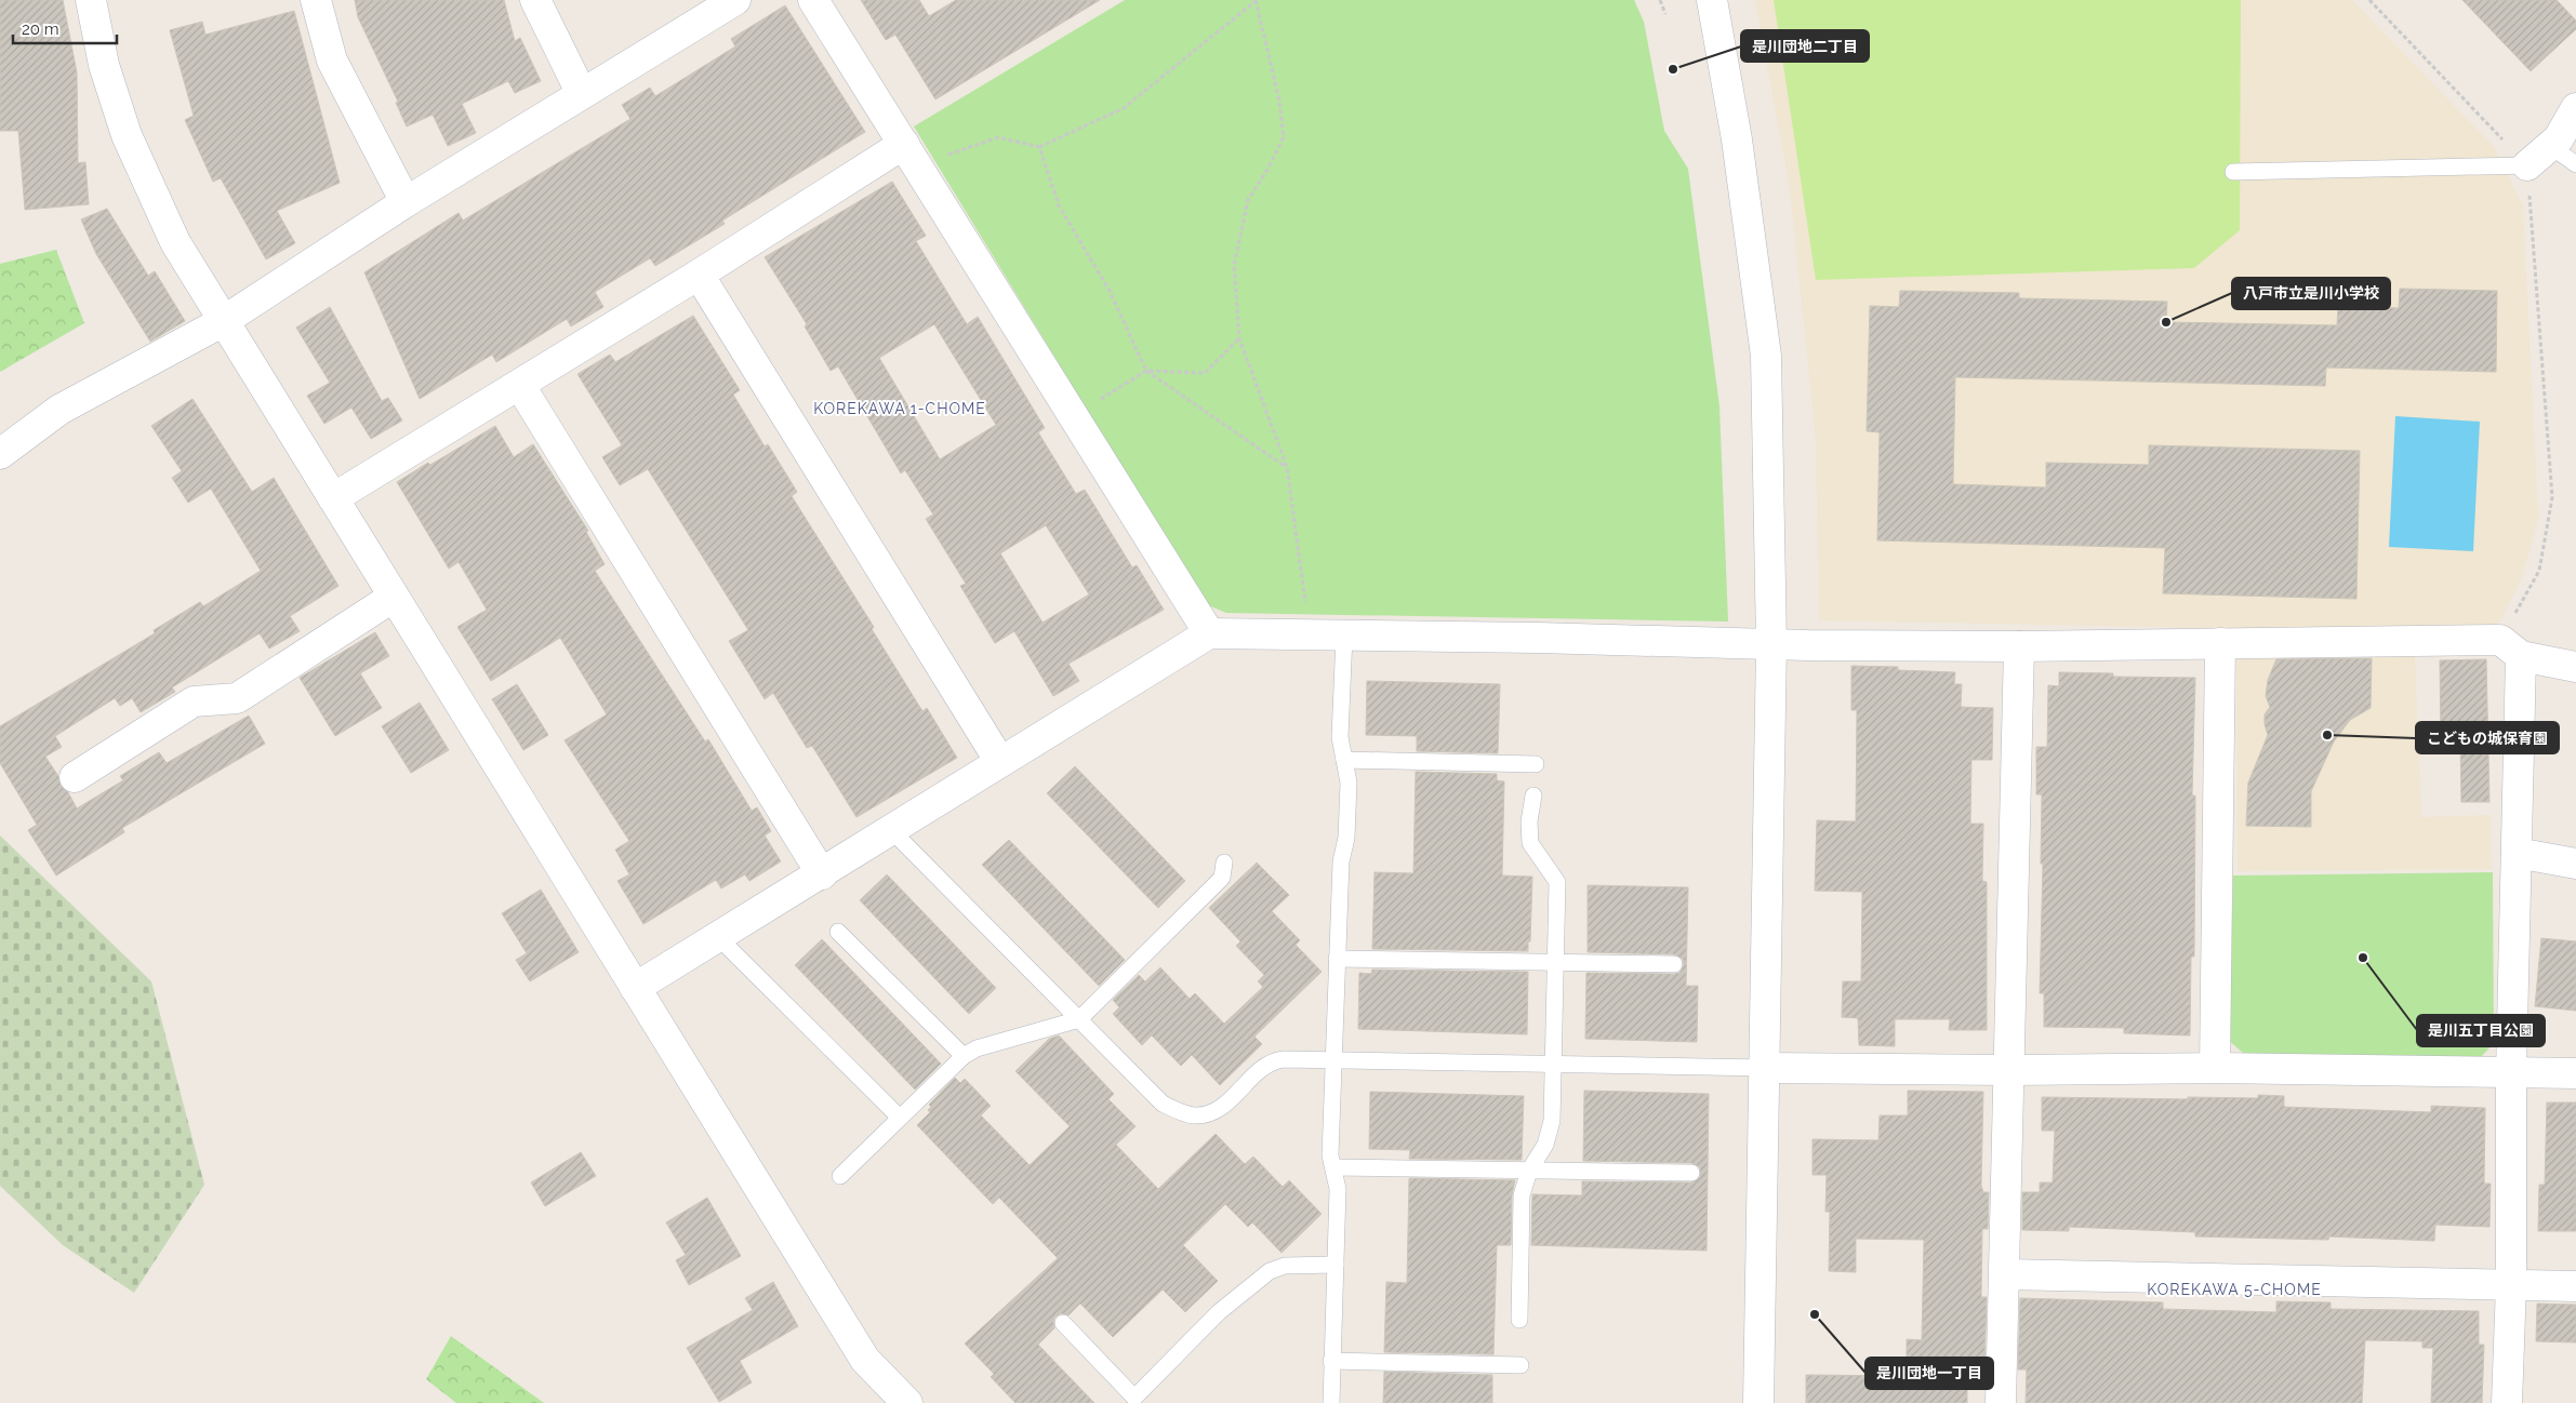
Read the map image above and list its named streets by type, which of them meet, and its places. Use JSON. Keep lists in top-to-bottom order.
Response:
{
  "districts": ["KOREKAWA 1-CHOME", "KOREKAWA 5-CHOME"],
  "places": [
    "是川団地二丁目",
    "八戸市立是川小学校",
    "こどもの城保育園",
    "是川五丁目公園",
    "是川団地一丁目"
  ],
  "scale_bar": "20 m"
}
